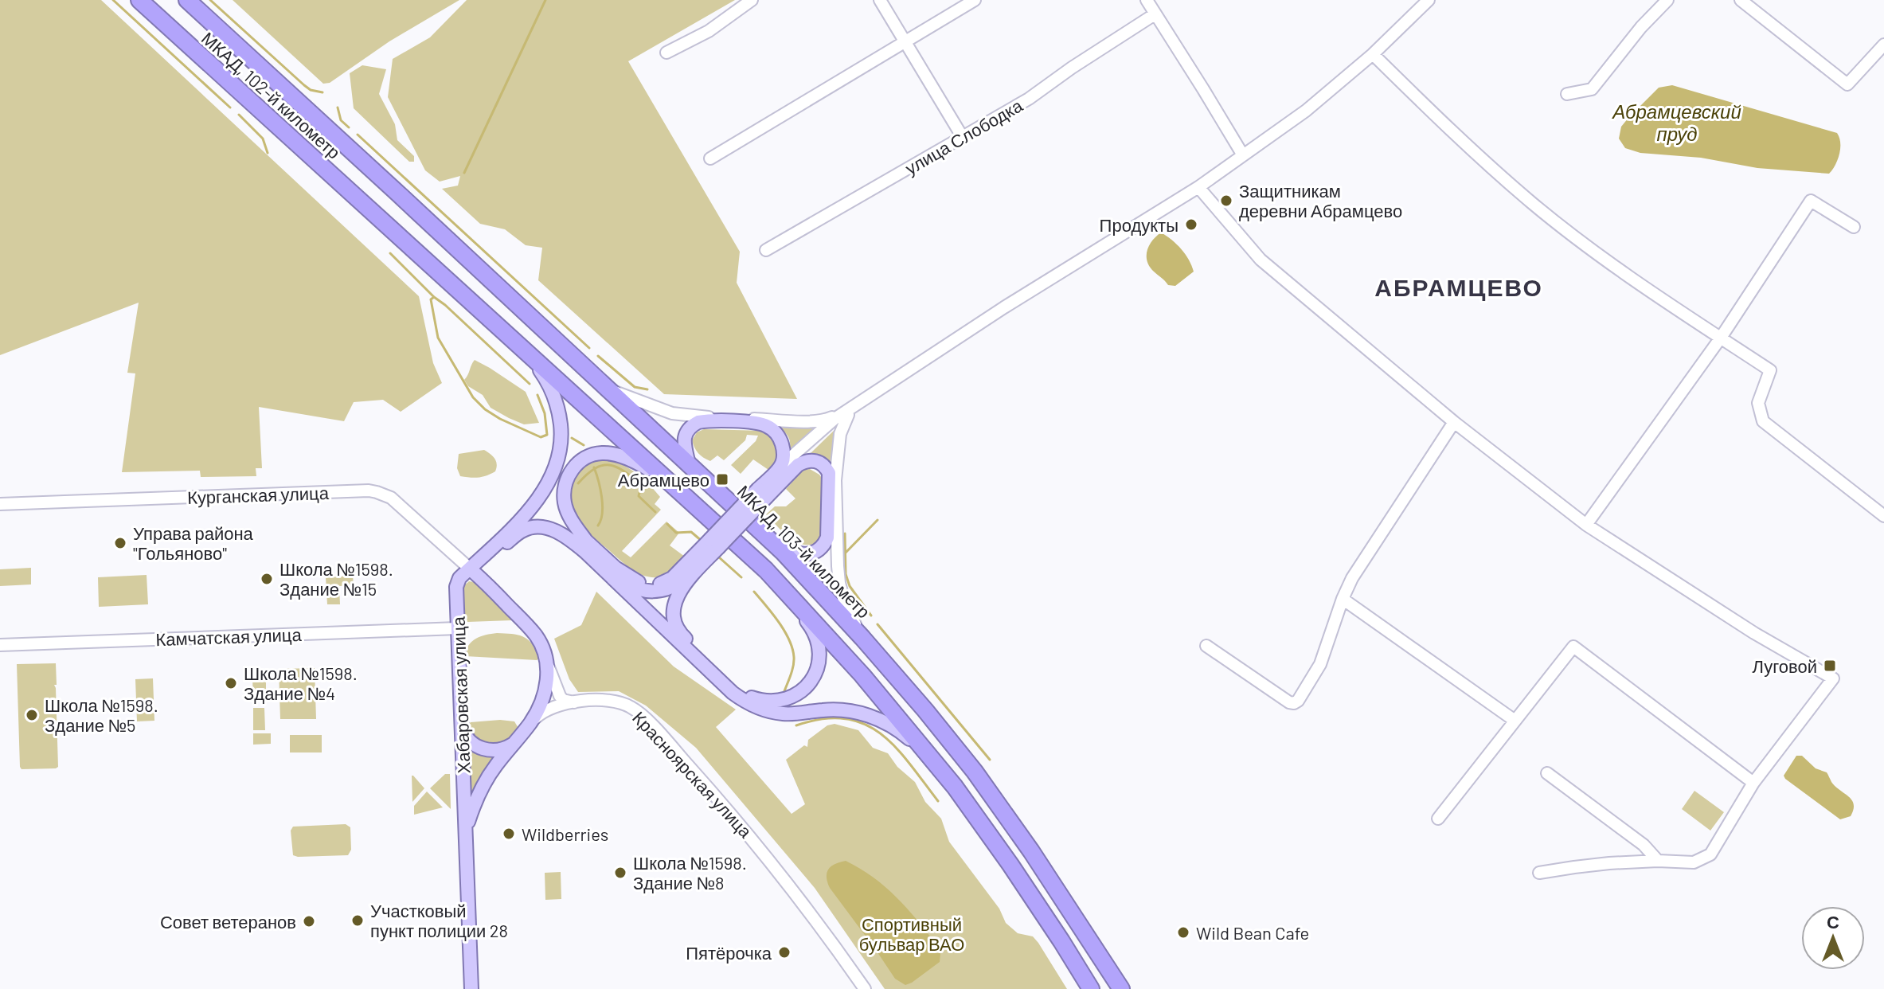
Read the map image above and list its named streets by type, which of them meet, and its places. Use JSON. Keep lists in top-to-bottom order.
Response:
{
  "streets": {
    "highway": ["МКАД, 102-й километр", "МКАД, 103-й километр"],
    "main road": ["Курганская улица", "Хабаровская улица"],
    "street": ["улица Слободка", "Камчатская улица", "Красноярская улица"]
  },
  "crossings": [
    ["МКАД, 102-й километр", "МКАД, 103-й километр"],
    ["Курганская улица", "Хабаровская улица"],
    ["Камчатская улица", "Хабаровская улица"],
    ["Хабаровская улица", "Красноярская улица"]
  ],
  "districts": ["АБРАМЦЕВО"],
  "water": ["Абрамцевский пруд"],
  "parks": ["Спортивный бульвар ВАО"],
  "places": {
    "other": [
      "Защитникам деревни Абрамцево",
      "Продукты",
      "Управа района \"Гольяново\"",
      "Школа №1598. Здание №15",
      "Школа №1598. Здание №4",
      "Школа №1598. Здание №5",
      "Wildberries",
      "Школа №1598. Здание №8",
      "Участковый пункт полиции 28",
      "Совет ветеранов",
      "Wild Bean Cafe",
      "Пятёрочка"
    ],
    "transit": ["Абрамцево", "Луговой"]
  },
  "north": "top"
}
